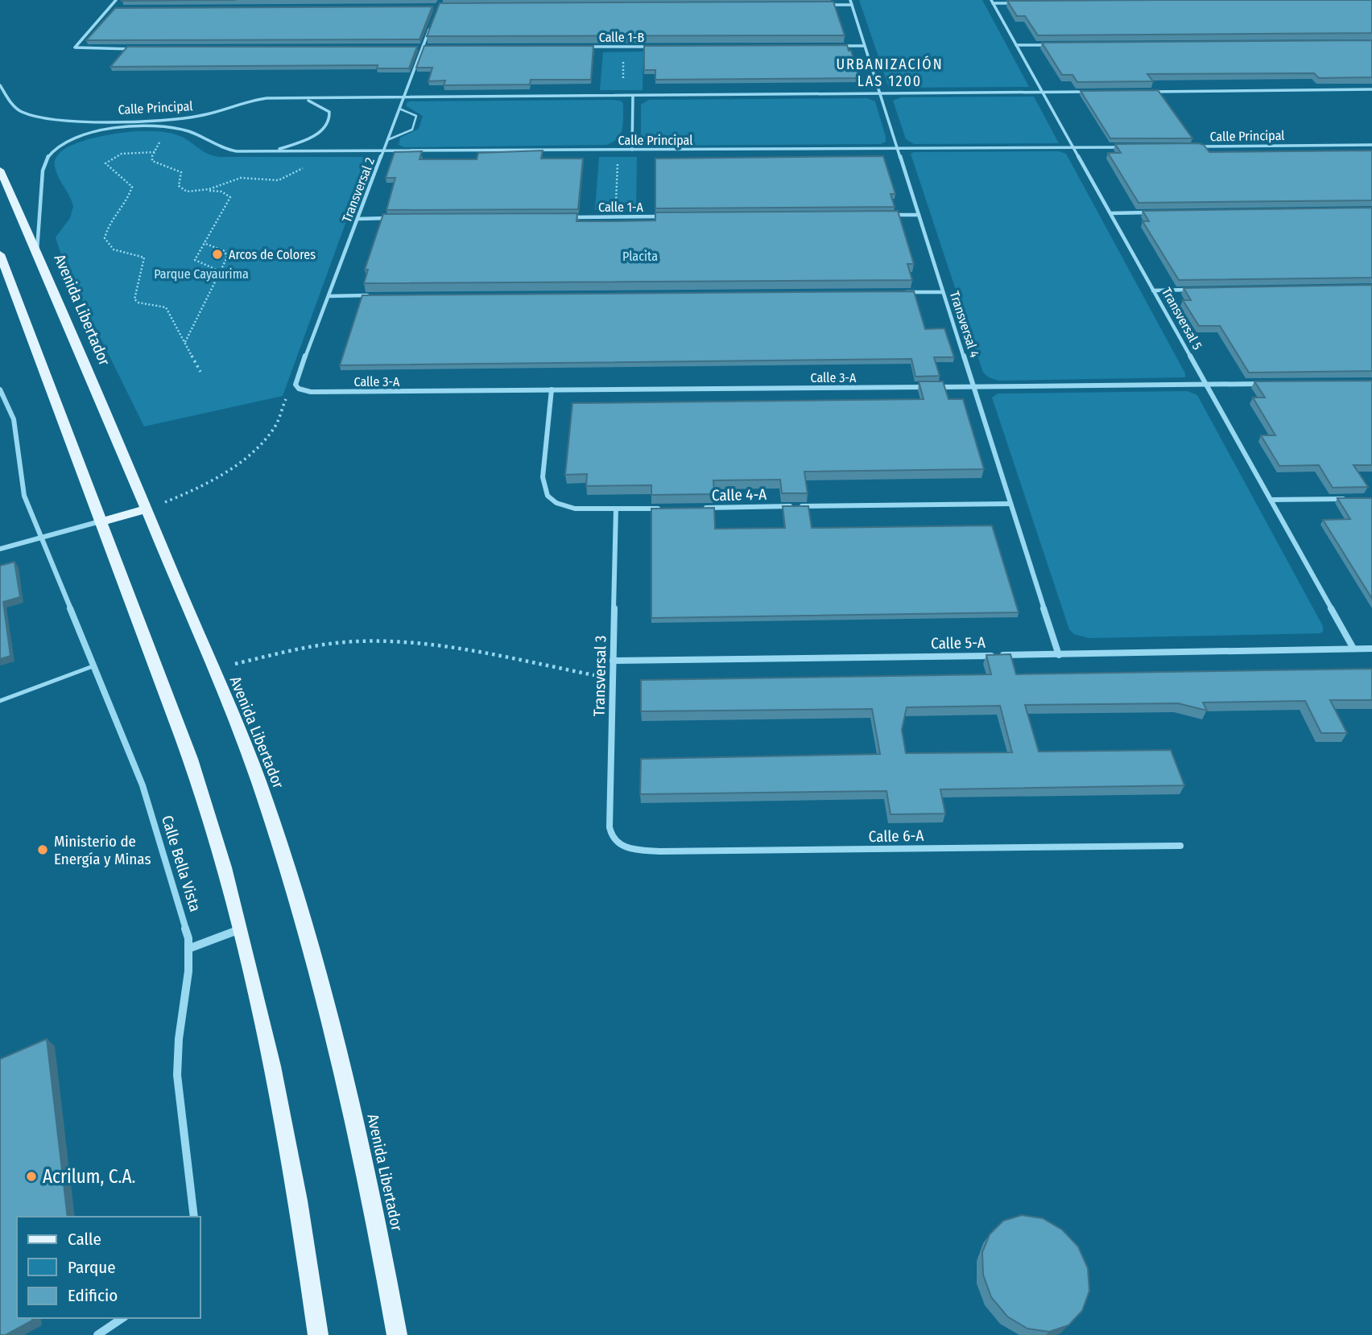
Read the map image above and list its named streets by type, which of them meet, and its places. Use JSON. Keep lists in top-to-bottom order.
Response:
{
  "streets": {
    "main road": ["Avenida Libertador"],
    "street": [
      "Calle 1-B",
      "Calle Principal",
      "Transversal 2",
      "Calle 1-A",
      "Transversal 5",
      "Transversal 4",
      "Calle 3-A",
      "Calle 4-A",
      "Calle 5-A",
      "Transversal 3",
      "Calle 6-A",
      "Calle Bella Vista"
    ]
  },
  "crossings": [
    ["Calle Principal", "Transversal 2"],
    ["Calle Principal", "Avenida Libertador"],
    ["Calle Principal", "Transversal 5"],
    ["Calle Principal", "Transversal 4"],
    ["Transversal 2", "Calle 3-A"],
    ["Transversal 5", "Calle 3-A"],
    ["Transversal 5", "Calle 5-A"],
    ["Transversal 4", "Calle 3-A"],
    ["Transversal 4", "Calle 4-A"],
    ["Transversal 4", "Calle 5-A"],
    ["Calle 5-A", "Transversal 3"],
    ["Transversal 3", "Calle 6-A"]
  ],
  "districts": ["URBANIZACIÓN LAS 1200"],
  "parks": ["Placita", "Parque Cayaurima"],
  "places": ["Arcos de Colores", "Ministerio de Energía y Minas", "Acrilum, C.A."],
  "legend": ["Calle", "Parque", "Edificio"]
}
